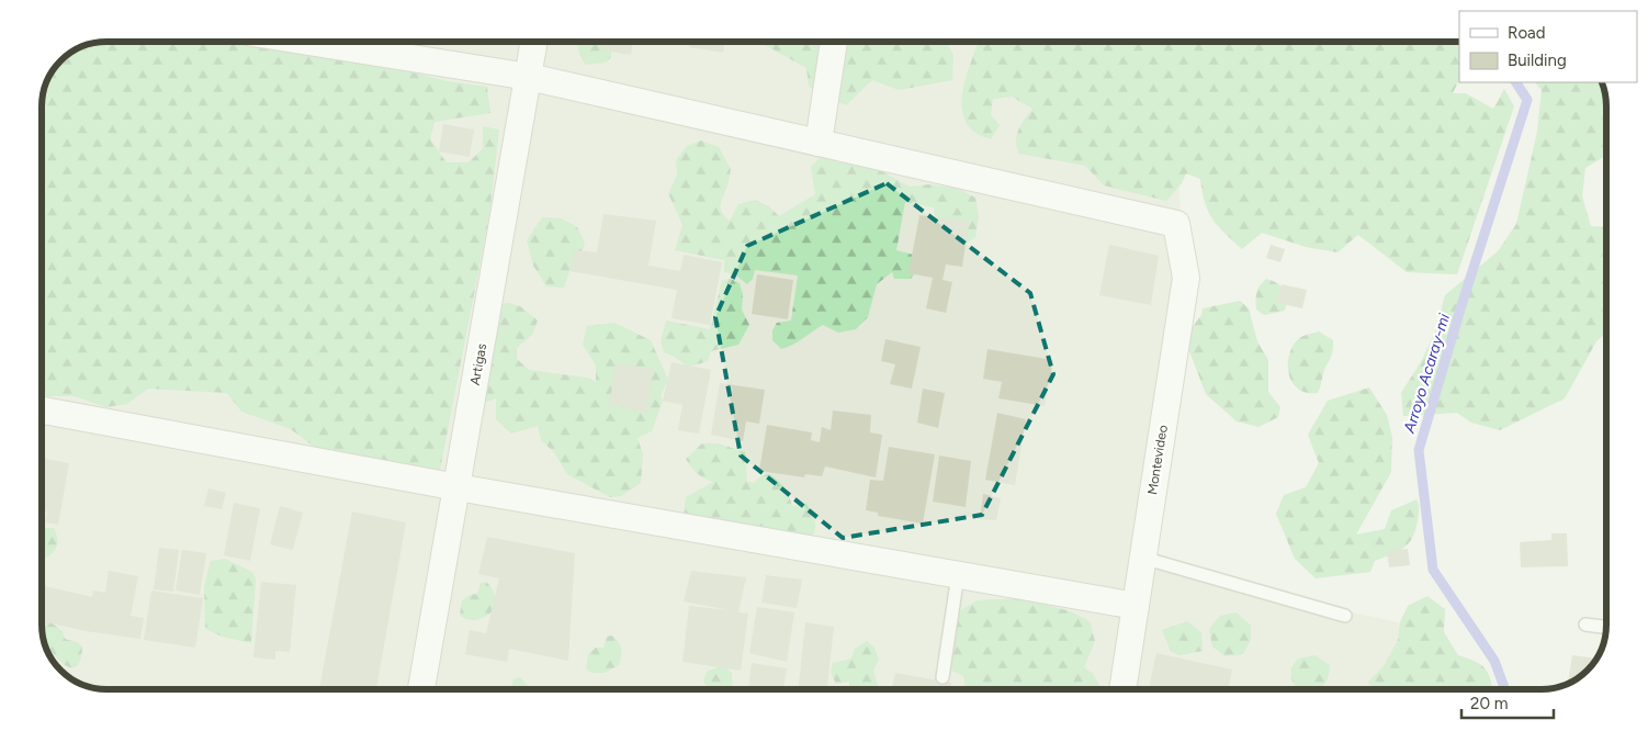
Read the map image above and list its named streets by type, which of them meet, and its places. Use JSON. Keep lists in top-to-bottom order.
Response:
{
  "streets": {
    "street": ["Artigas", "Montevideo"]
  },
  "water": ["Arroyo Acaray-mi"],
  "legend": ["Road", "Building"],
  "scale_bar": "20 m"
}
